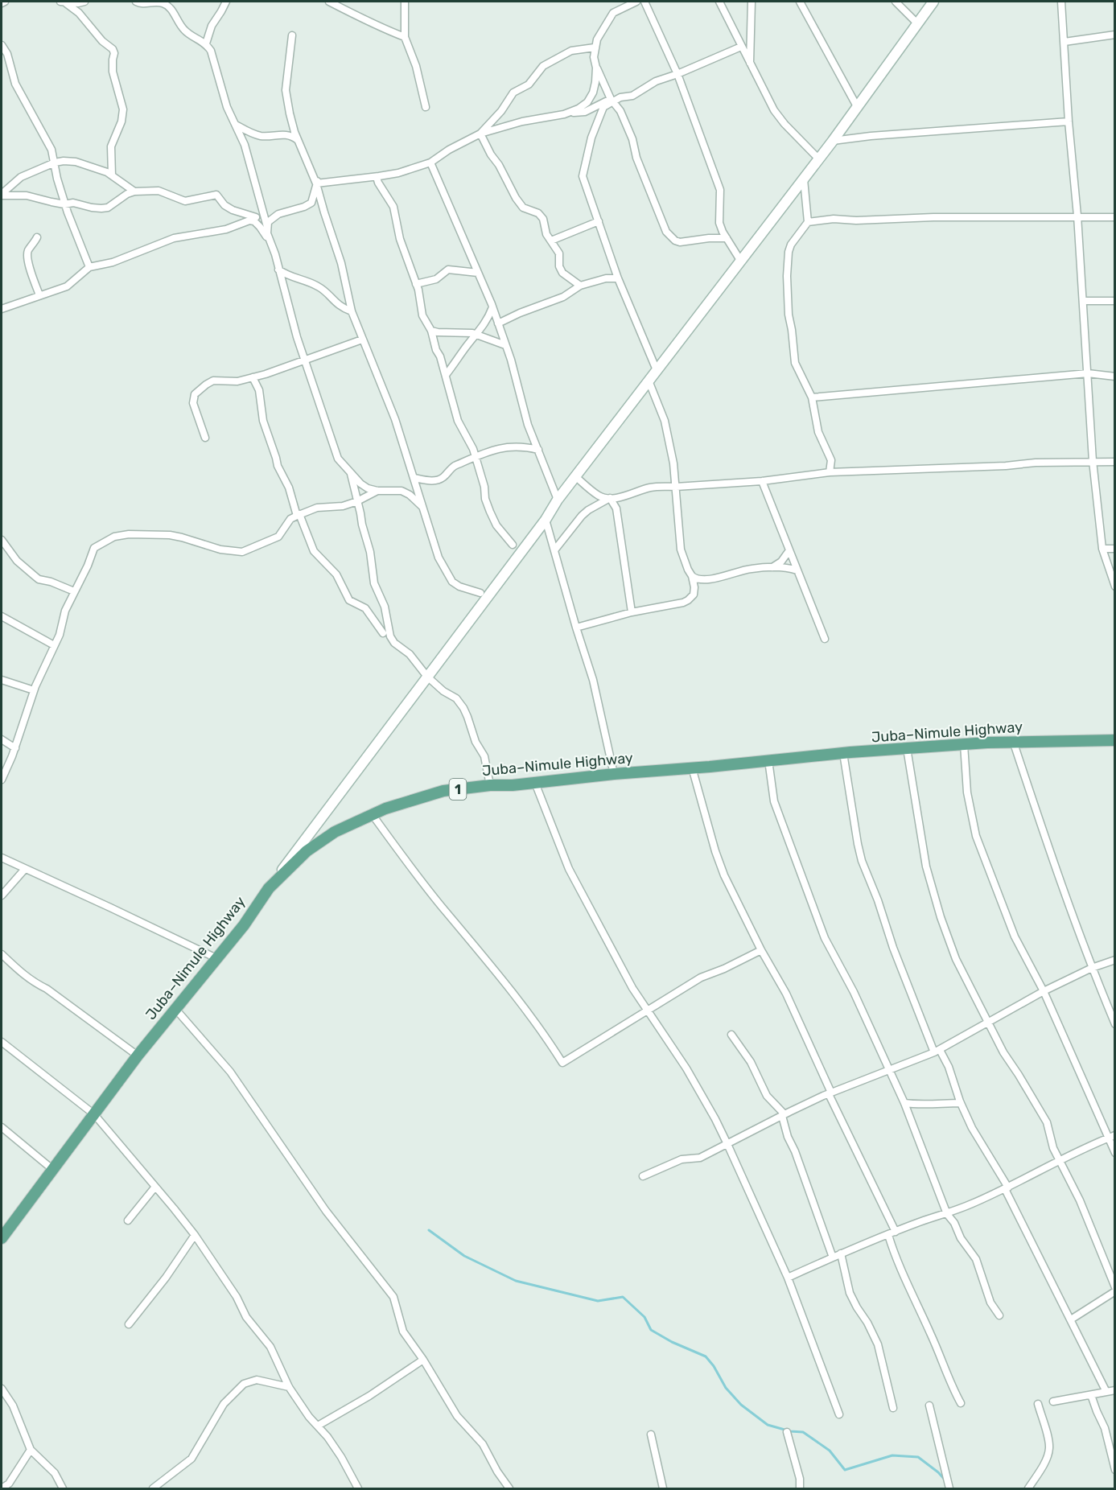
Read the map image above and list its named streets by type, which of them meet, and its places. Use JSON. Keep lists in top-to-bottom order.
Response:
{
  "streets": {
    "main road": ["Juba–Nimule Highway", "1"]
  }
}
